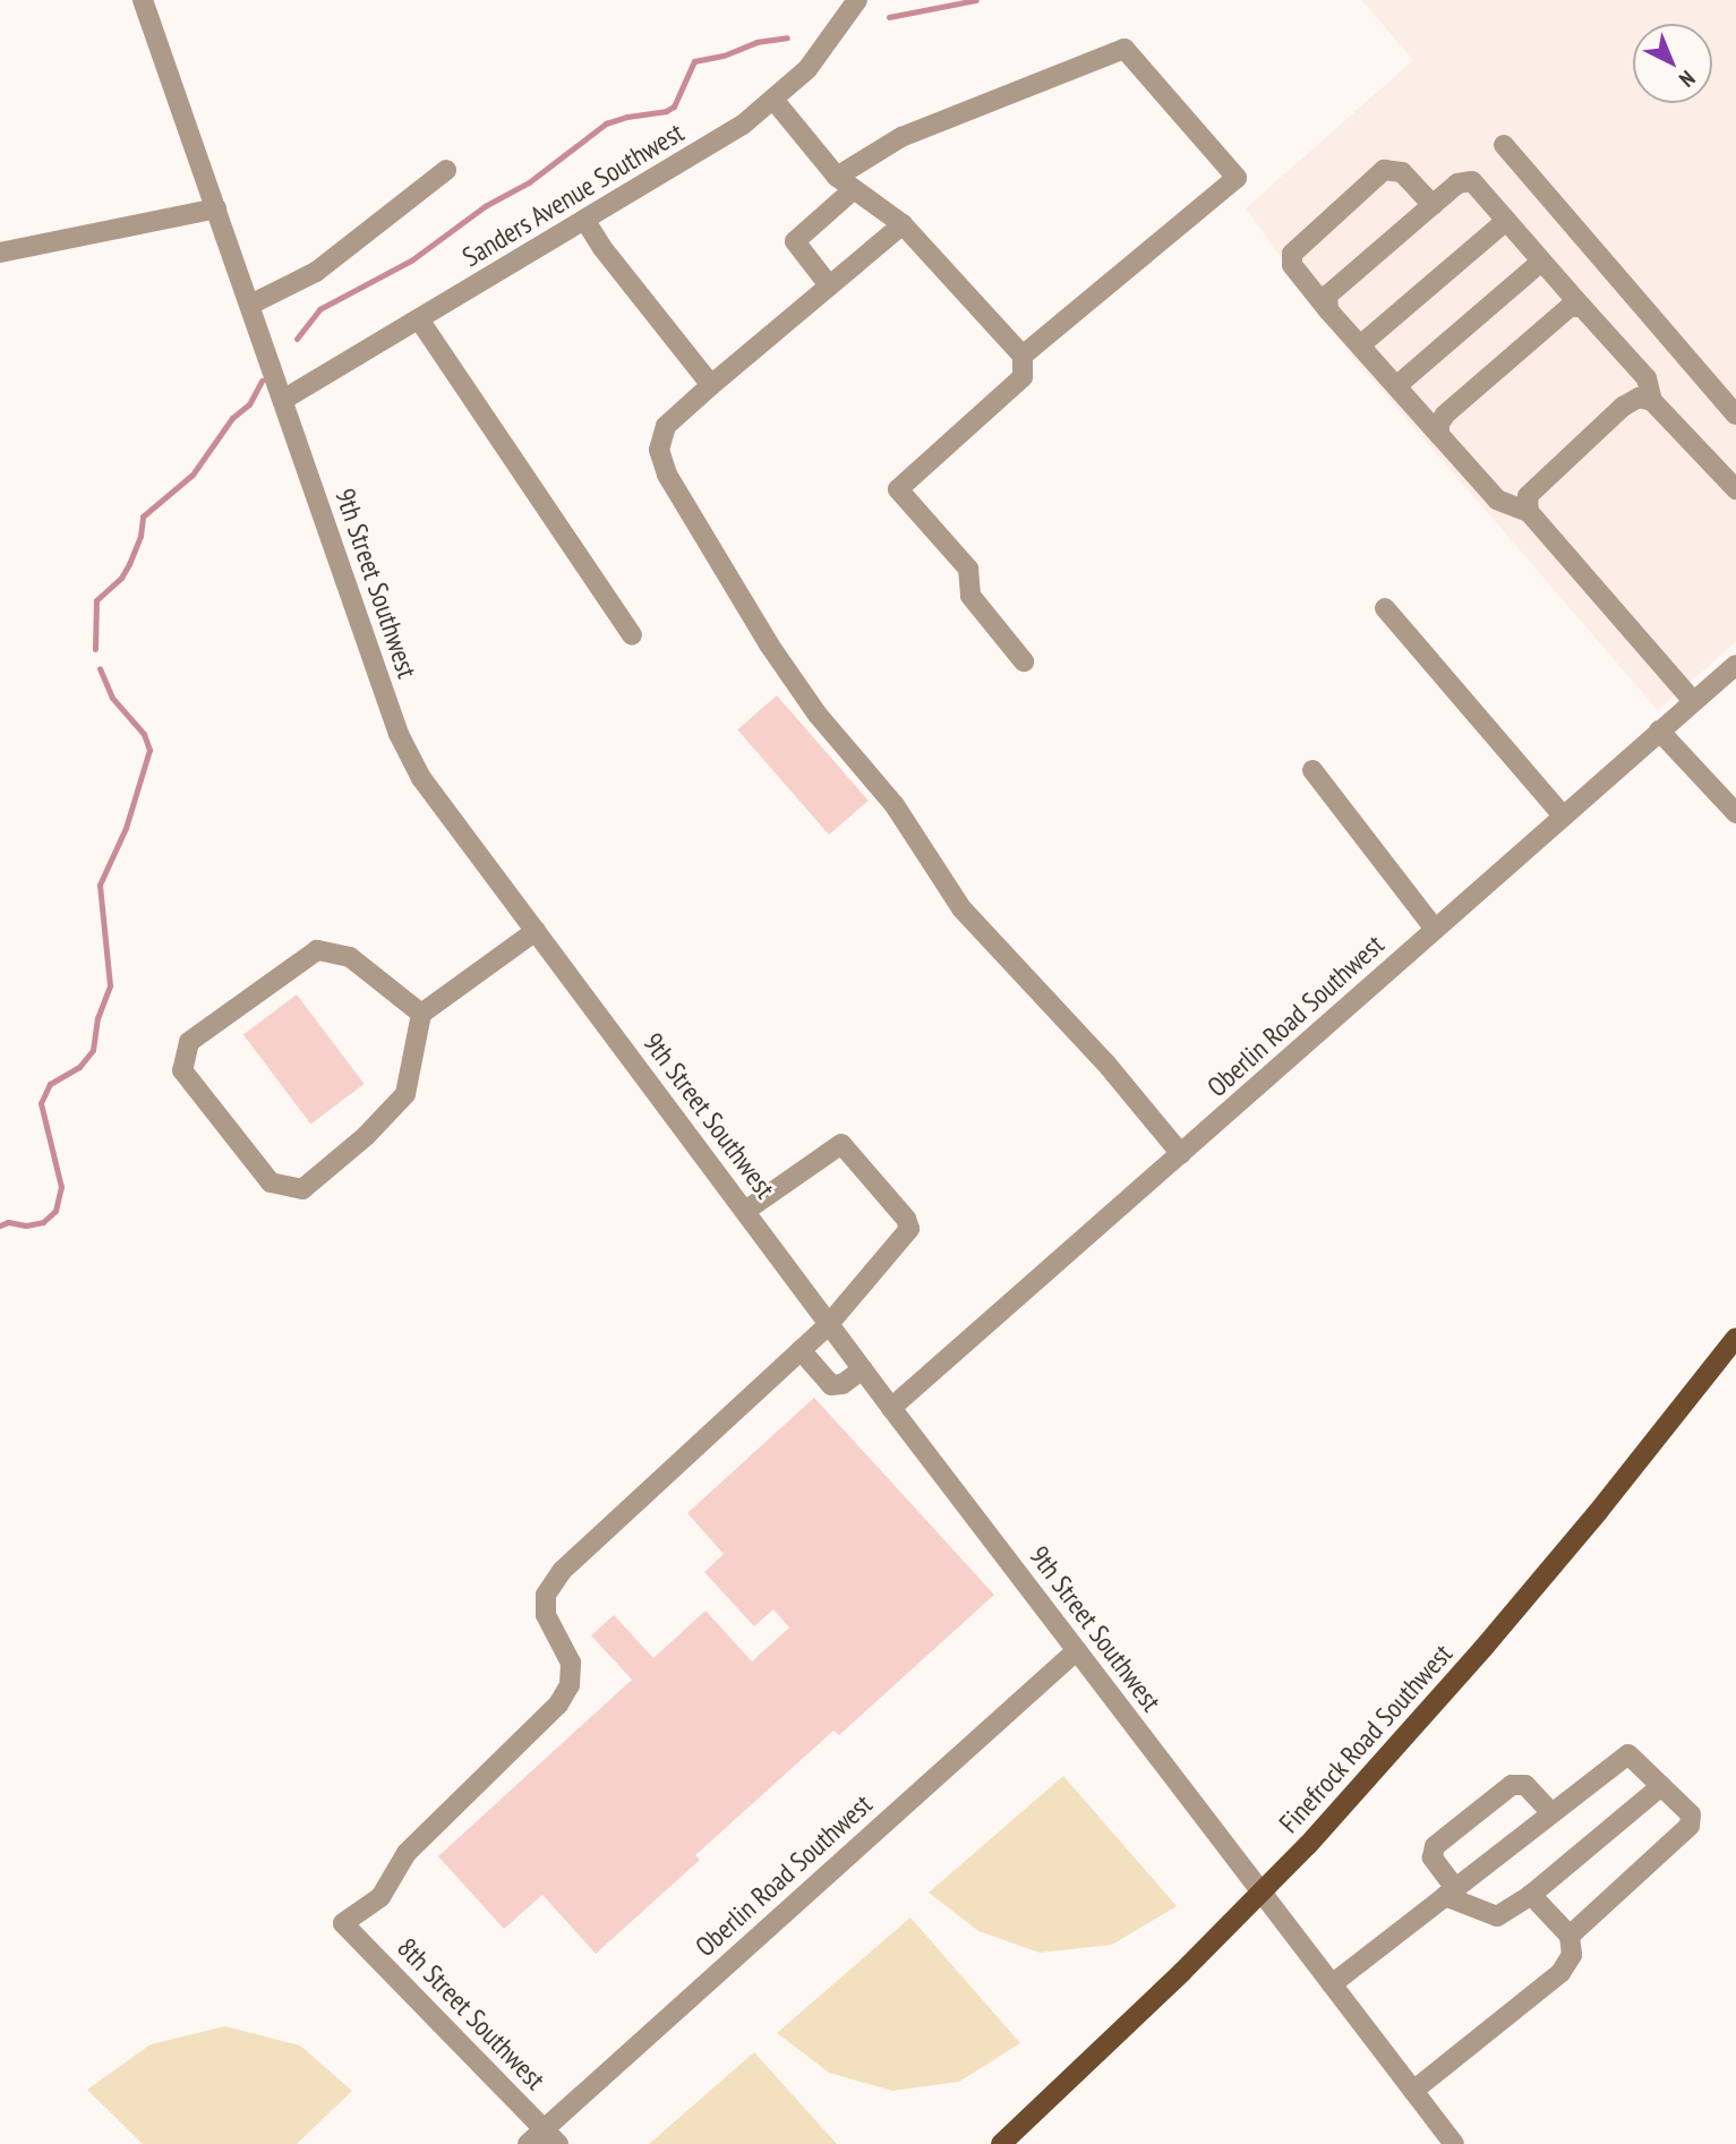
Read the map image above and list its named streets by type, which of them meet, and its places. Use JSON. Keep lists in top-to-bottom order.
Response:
{
  "streets": {
    "main road": ["Finefrock Road Southwest"],
    "street": [
      "Sanders Avenue Southwest",
      "9th Street Southwest",
      "Oberlin Road Southwest",
      "8th Street Southwest"
    ]
  },
  "crossings": [
    ["Sanders Avenue Southwest", "9th Street Southwest"],
    ["9th Street Southwest", "Oberlin Road Southwest"],
    ["9th Street Southwest", "Finefrock Road Southwest"],
    ["Oberlin Road Southwest", "8th Street Southwest"]
  ],
  "north": "bottom right"
}
